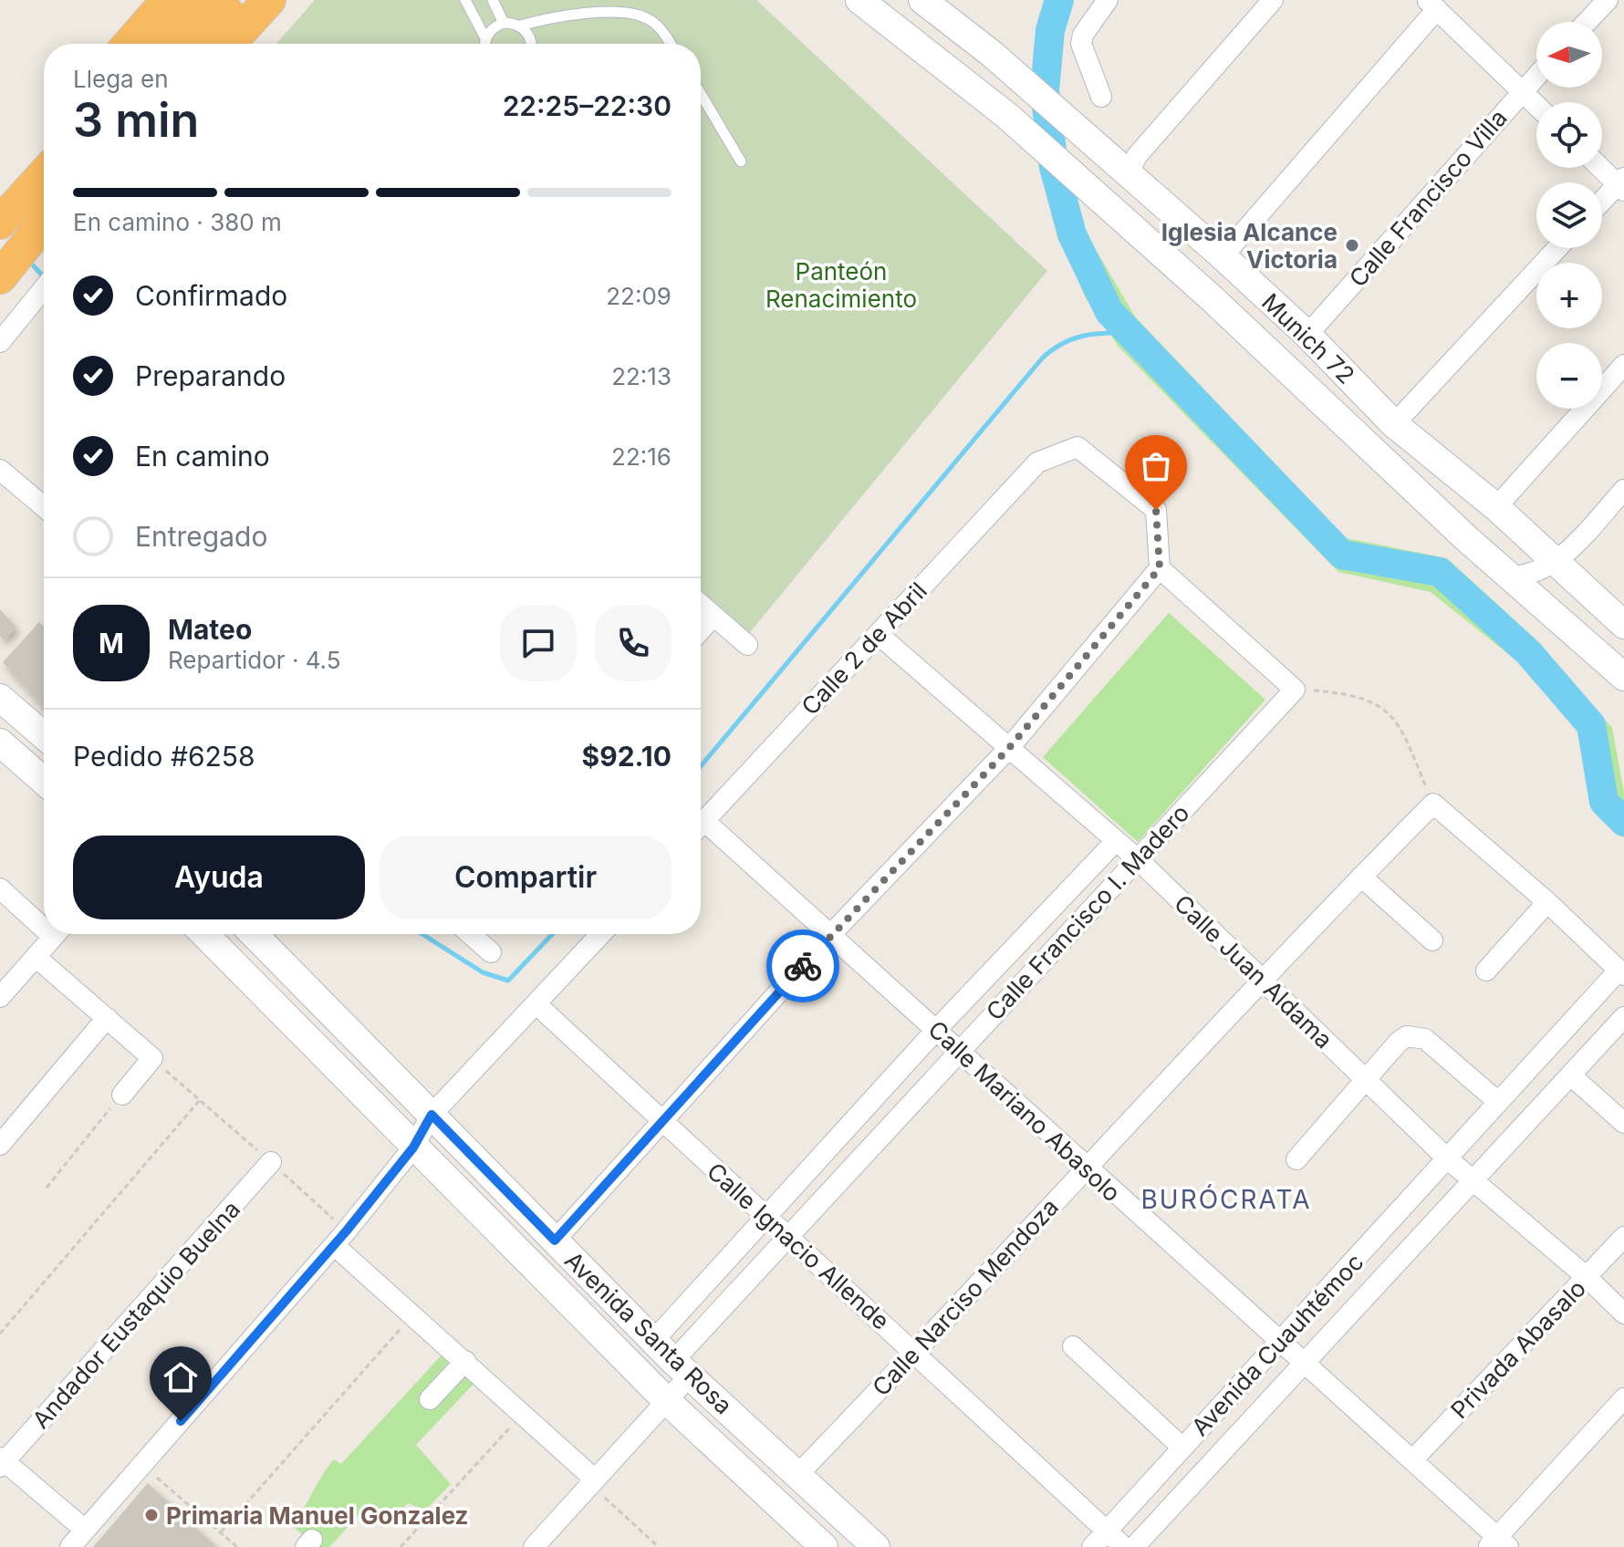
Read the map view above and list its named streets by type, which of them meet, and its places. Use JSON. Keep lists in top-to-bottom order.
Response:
{
  "streets": {
    "main road": ["Munich 72", "Avenida Santa Rosa"],
    "street": [
      "Calle Francisco Villa",
      "Calle 2 de Abril",
      "Calle Francisco I. Madero",
      "Calle Juan Aldama",
      "Calle Mariano Abasolo",
      "Calle Ignacio Allende",
      "Calle Narciso Mendoza",
      "Andador Eustaquio Buelna",
      "Avenida Cuauhtémoc",
      "Privada Abasalo"
    ]
  },
  "crossings": [
    ["Calle Francisco Villa", "Munich 72"],
    ["Calle 2 de Abril", "Calle Juan Aldama"],
    ["Calle Francisco I. Madero", "Calle Juan Aldama"],
    ["Calle Francisco I. Madero", "Calle Mariano Abasolo"],
    ["Calle Francisco I. Madero", "Calle Ignacio Allende"],
    ["Calle Francisco I. Madero", "Avenida Santa Rosa"],
    ["Calle Juan Aldama", "Calle Narciso Mendoza"],
    ["Calle Juan Aldama", "Avenida Cuauhtémoc"],
    ["Calle Juan Aldama", "Privada Abasalo"],
    ["Calle Mariano Abasolo", "Calle Narciso Mendoza"],
    ["Calle Mariano Abasolo", "Avenida Cuauhtémoc"],
    ["Calle Mariano Abasolo", "Privada Abasalo"],
    ["Calle Ignacio Allende", "Calle Narciso Mendoza"],
    ["Calle Ignacio Allende", "Avenida Cuauhtémoc"],
    ["Calle Narciso Mendoza", "Avenida Santa Rosa"]
  ],
  "districts": ["BURÓCRATA"],
  "parks": ["Panteón Renacimiento"],
  "places": ["Iglesia Alcance Victoria", "Primaria Manuel Gonzalez"],
  "north": "left",
  "page": {
    "map_buttons": ["+", "−"],
    "heading": ["3 min", "Llega en", "22:25–22:30"],
    "panel": [
      "Mateo",
      "Repartidor · 4.5",
      "Pedido #6258",
      "$92.10"
    ],
    "bar": "En camino · 380 m",
    "list": [
      ["Confirmado", "22:09"],
      ["Preparando", "22:13"],
      ["En camino", "22:16"],
      "Entregado"
    ],
    "round": "M",
    "buttons": ["Ayuda", "Compartir"]
  }
}
